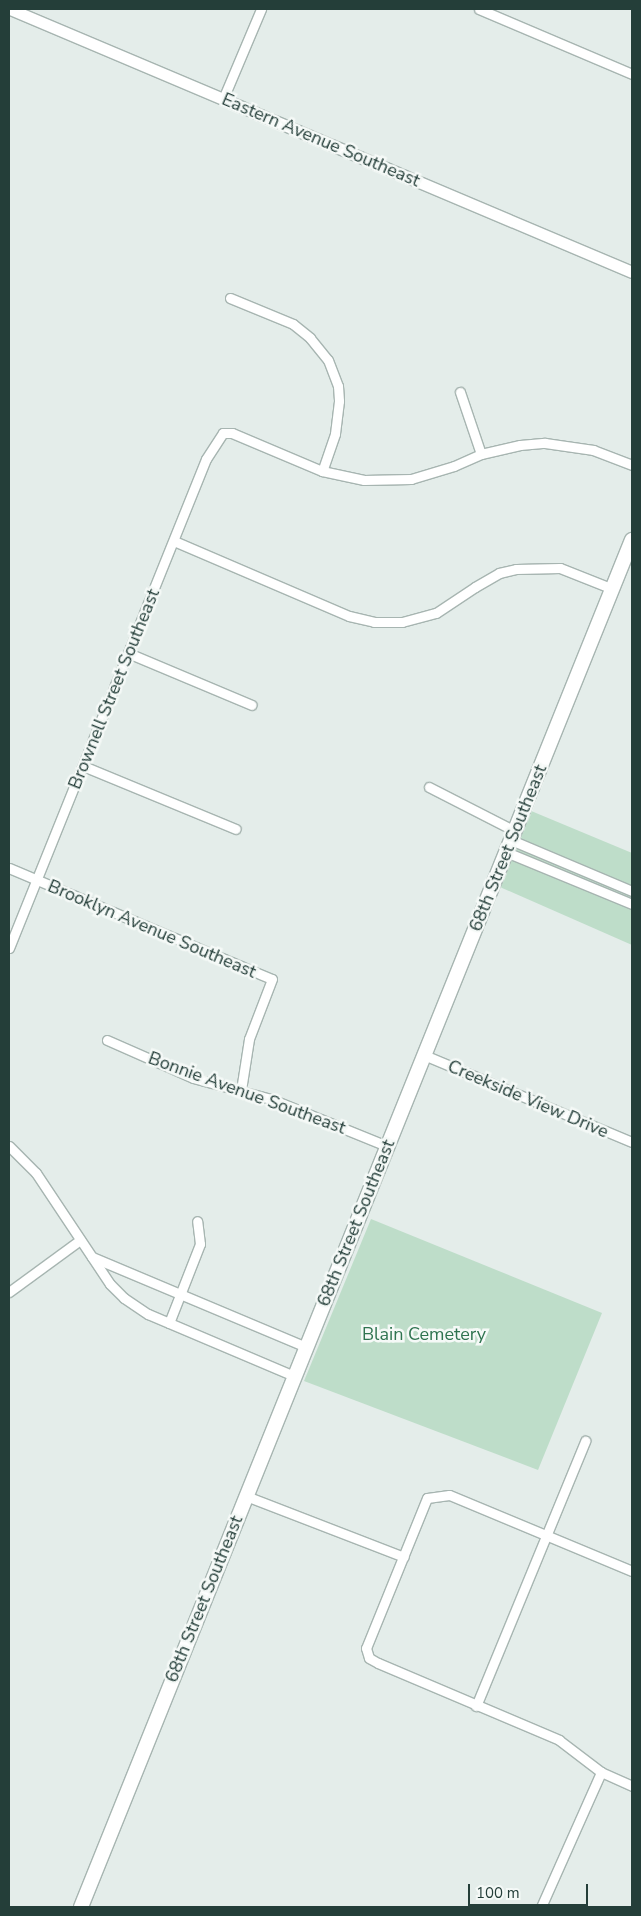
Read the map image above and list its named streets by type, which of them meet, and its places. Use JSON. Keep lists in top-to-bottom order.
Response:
{
  "streets": {
    "main road": ["68th Street Southeast"],
    "street": [
      "Eastern Avenue Southeast",
      "Brownell Street Southeast",
      "Brooklyn Avenue Southeast",
      "Bonnie Avenue Southeast",
      "Creekside View Drive"
    ]
  },
  "crossings": [
    ["Brownell Street Southeast", "Brooklyn Avenue Southeast"],
    ["68th Street Southeast", "Bonnie Avenue Southeast"],
    ["68th Street Southeast", "Creekside View Drive"],
    ["Brooklyn Avenue Southeast", "Bonnie Avenue Southeast"]
  ],
  "parks": ["Blain Cemetery"],
  "scale_bar": "100 m"
}
